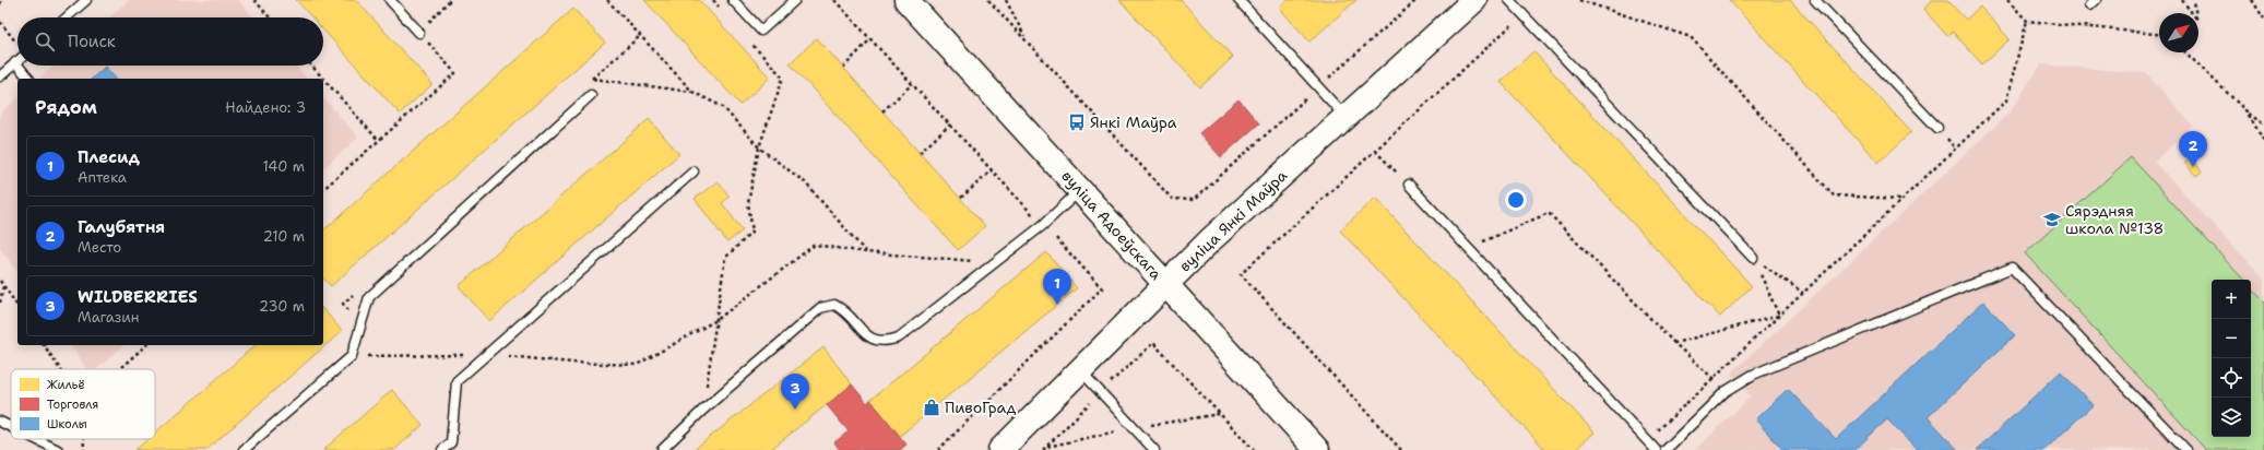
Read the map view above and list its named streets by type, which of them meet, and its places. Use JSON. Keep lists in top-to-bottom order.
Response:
{
  "streets": {
    "street": ["вуліца Янкі Маўра", "вуліца Адоеўскага"]
  },
  "crossings": [
    ["вуліца Янкі Маўра", "вуліца Адоеўскага"]
  ],
  "places": {
    "bus stop": ["Янкі Маўра"],
    "school or university": ["Сярэдняя школа №138"],
    "shop": ["ПивоГрад"]
  },
  "legend": ["Жильё", "Торговля", "Школы"],
  "north": "top right",
  "page": {
    "search": "Поиск",
    "heading": ["Рядом", "Найдено: 3"],
    "pins": ["2", "1", "3"],
    "list": [
      {
        "mark": "1",
        "name": "Плесид",
        "note": "Аптека",
        "value": "140 m"
      },
      {
        "mark": "2",
        "name": "Галубятня",
        "note": "Место",
        "value": "210 m"
      },
      {
        "mark": "3",
        "name": "WILDBERRIES",
        "note": "Магазин",
        "value": "230 m"
      }
    ],
    "map_buttons": ["+", "−"]
  }
}
